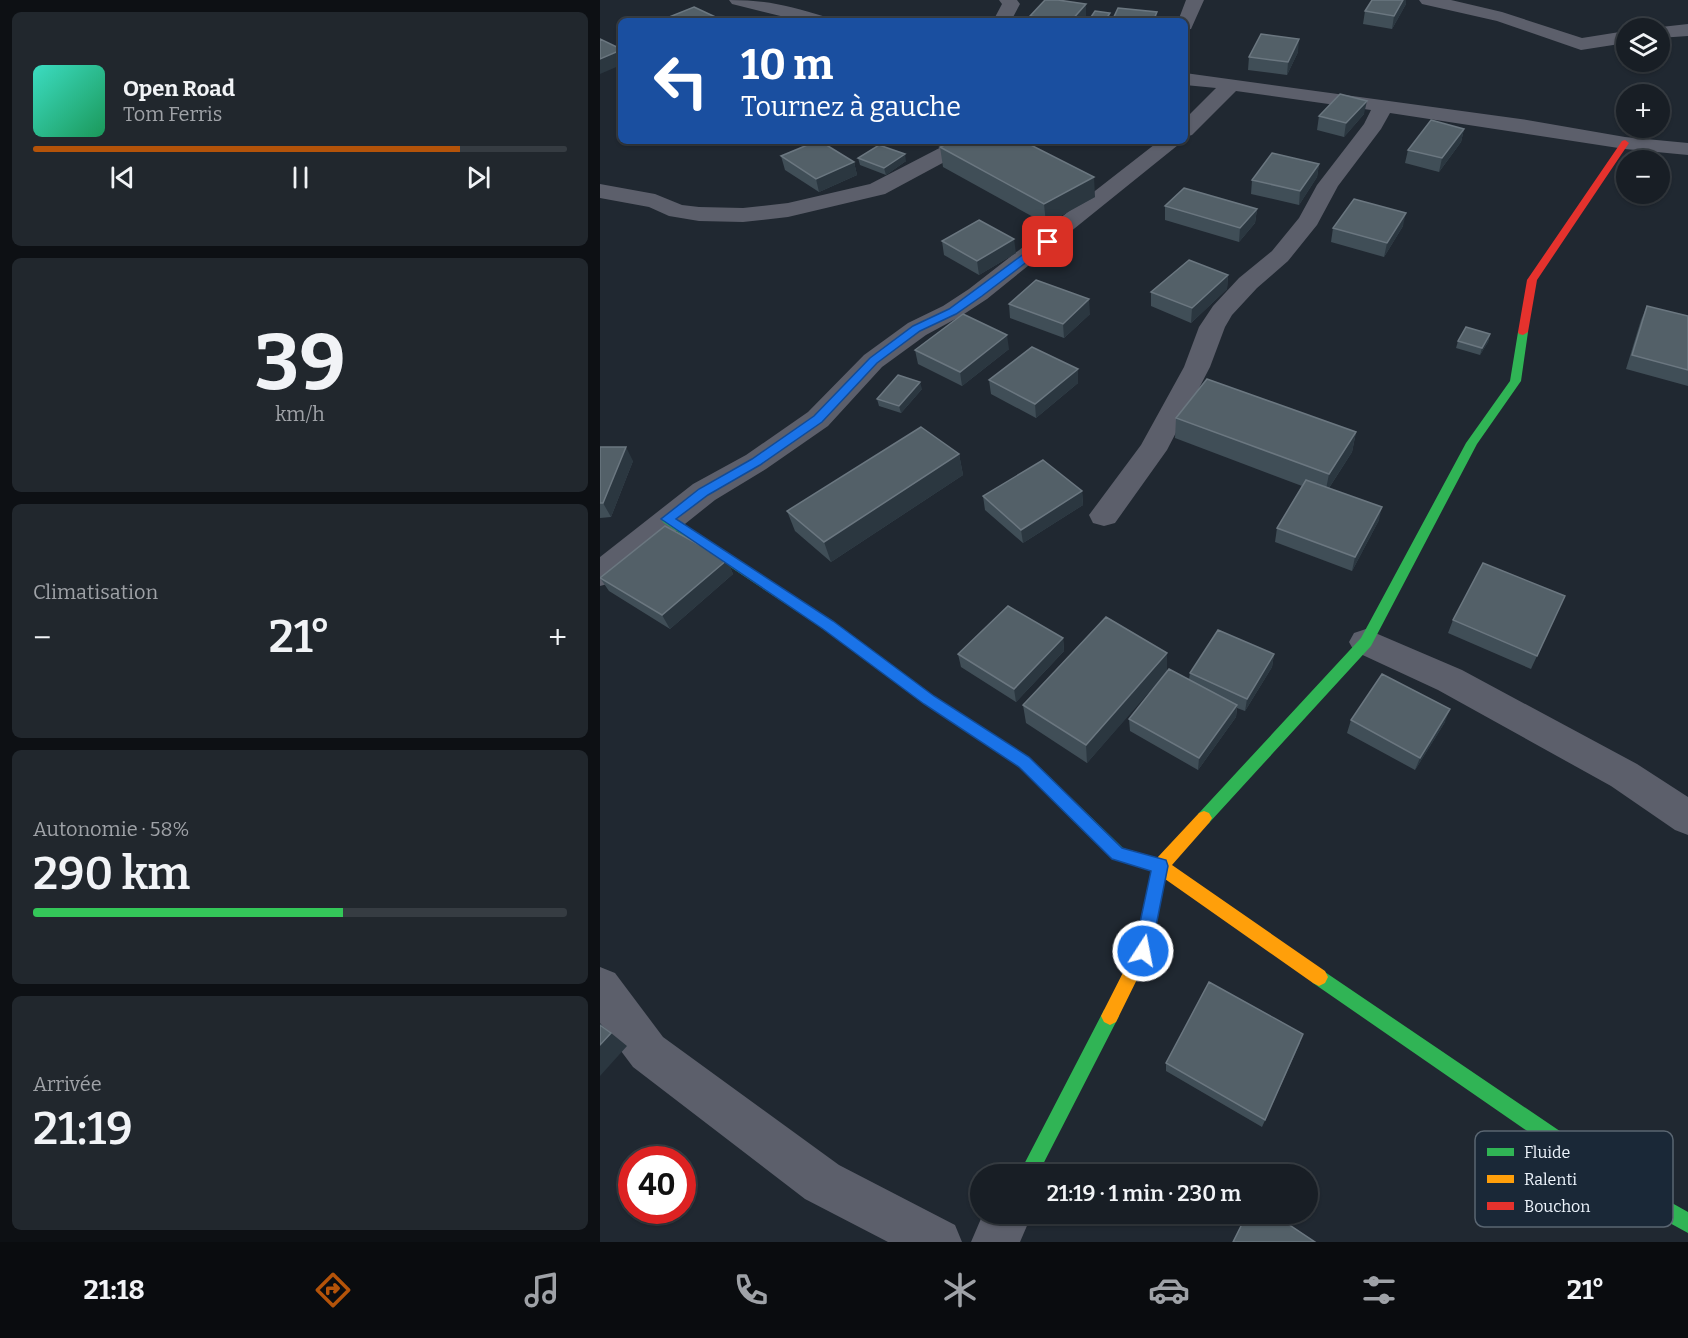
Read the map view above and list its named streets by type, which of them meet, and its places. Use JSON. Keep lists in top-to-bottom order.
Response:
{
  "legend": ["Fluide", "Ralenti", "Bouchon"],
  "page": {
    "map_buttons": ["+", "−"],
    "turn": ["10 m", "Tournez à gauche"],
    "song": ["Open Road", "Tom Ferris"],
    "tile": [
      ["39", "km/h"],
      "Climatisation",
      ["Autonomie · 58%", "290 km"],
      ["Arrivée", "21:19"]
    ],
    "heat": ["−", "21°", "+"],
    "limit": "40",
    "trip": "21:19 · 1 min · 230 m",
    "tabs": ["21:18", "21°"]
  }
}
